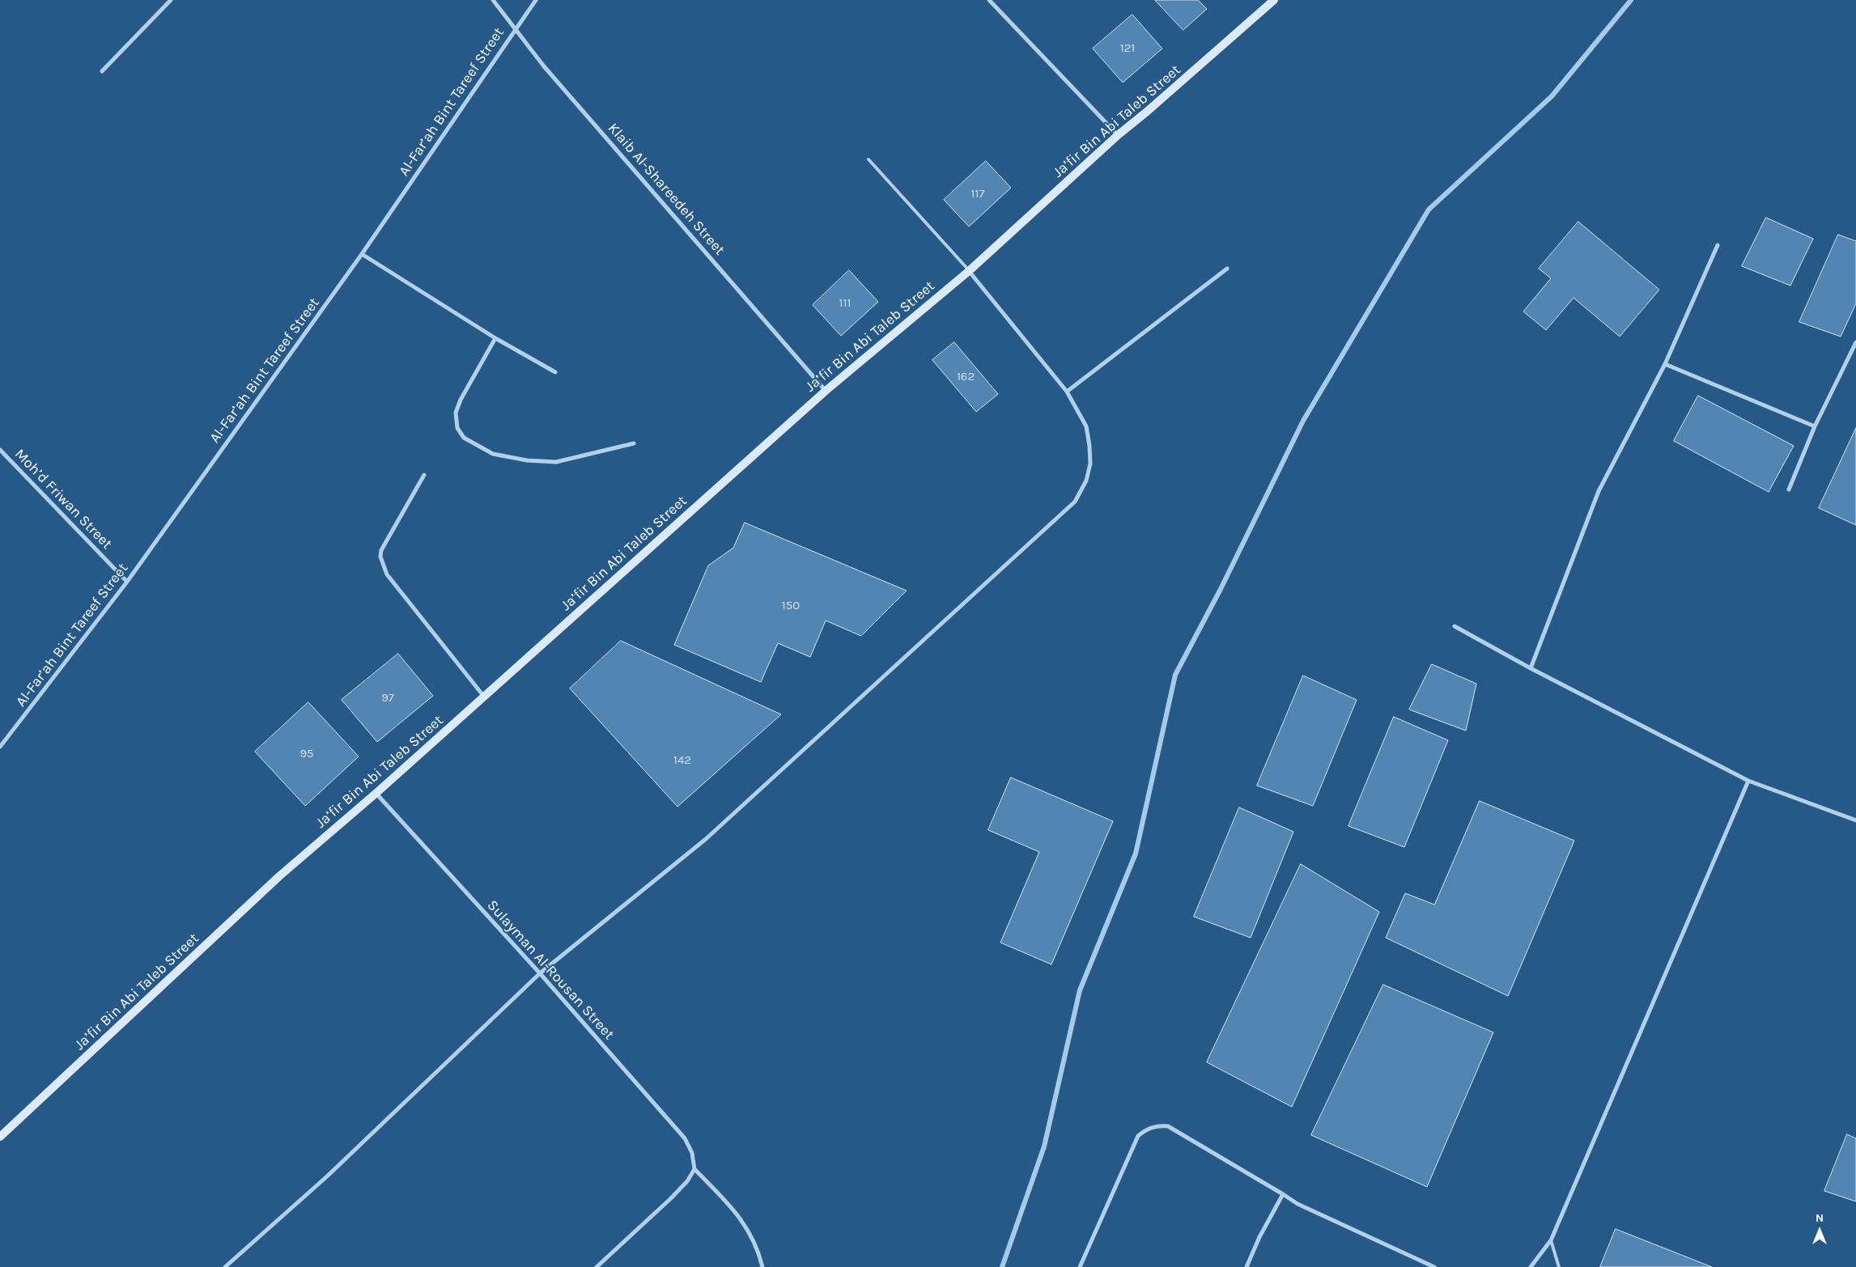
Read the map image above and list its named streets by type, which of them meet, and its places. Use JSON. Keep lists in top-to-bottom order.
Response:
{
  "streets": {
    "street": [
      "Al-Far’ah Bint Tareef Street",
      "Ja’fir Bin Abi Taleb Street",
      "Klaib Al-Shareedeh Street",
      "Moh’d Friwan Street",
      "Sulayman Al-Rousan Street"
    ]
  },
  "crossings": [
    ["Al-Far’ah Bint Tareef Street", "Klaib Al-Shareedeh Street"],
    ["Al-Far’ah Bint Tareef Street", "Moh’d Friwan Street"],
    ["Ja’fir Bin Abi Taleb Street", "Klaib Al-Shareedeh Street"],
    ["Ja’fir Bin Abi Taleb Street", "Sulayman Al-Rousan Street"]
  ],
  "house_numbers": [
    "121",
    "117",
    "111",
    "162",
    "150",
    "97",
    "95",
    "142"
  ],
  "north": "top"
}
